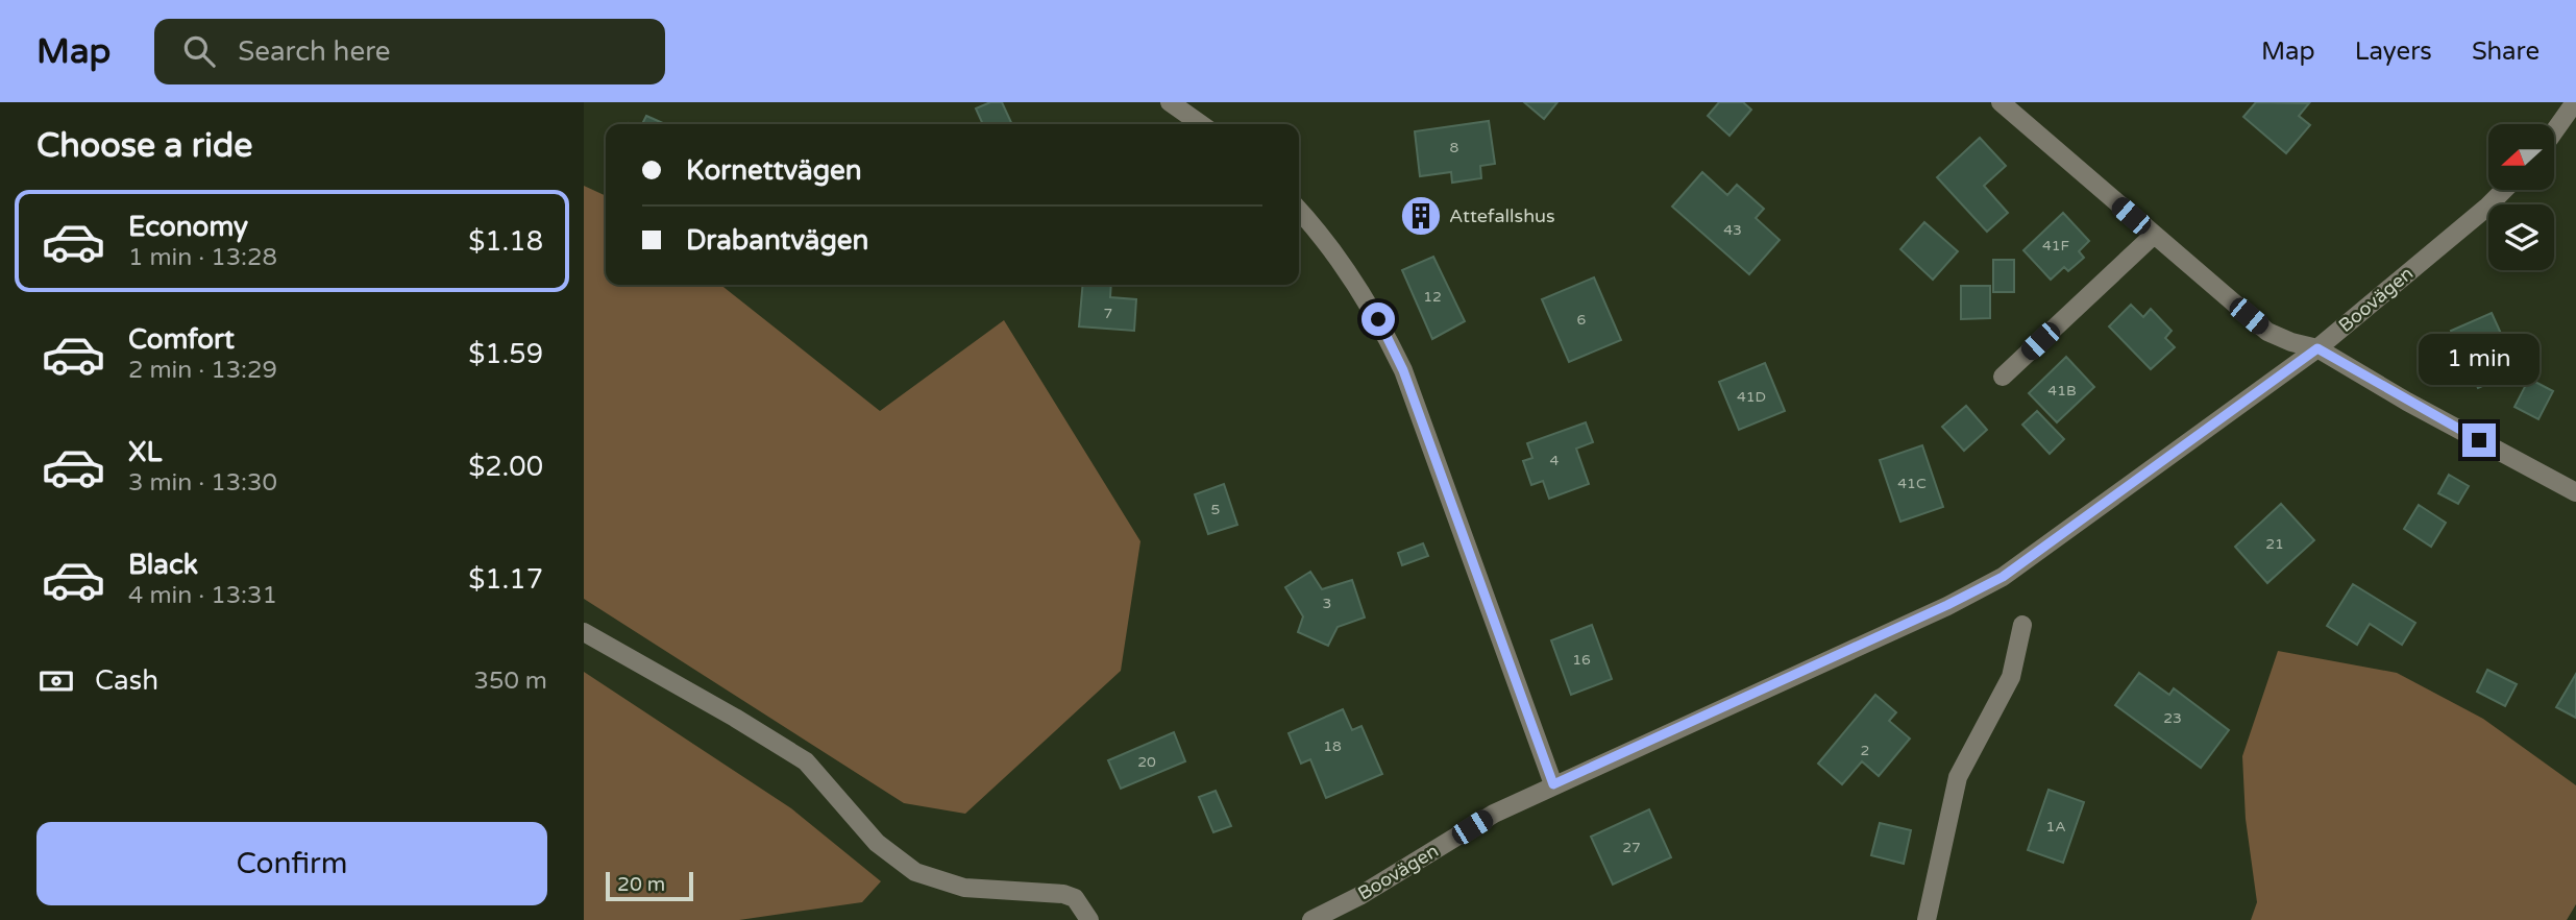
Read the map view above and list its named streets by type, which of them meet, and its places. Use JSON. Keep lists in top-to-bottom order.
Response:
{
  "streets": {
    "street": ["Boovägen"]
  },
  "places": {
    "building": ["Attefallshus"]
  },
  "house_numbers": [
    "8",
    "43",
    "41F",
    "12",
    "7",
    "6",
    "41B",
    "41D",
    "4",
    "41C",
    "5",
    "21",
    "3",
    "16",
    "23",
    "18",
    "2",
    "20",
    "1A",
    "27"
  ],
  "scale_bar": "20 m",
  "north": "left",
  "page": {
    "header": "Map",
    "search": "Search here",
    "nav": ["Map", "Layers", "Share"],
    "heading": "Choose a ride",
    "banner": ["Kornettvägen", "Drabantvägen"],
    "list": [
      {
        "name": "Economy",
        "note": "1 min · 13:28",
        "value": "$1.18"
      },
      {
        "name": "Comfort",
        "note": "2 min · 13:29",
        "value": "$1.59"
      },
      {
        "name": "XL",
        "note": "3 min · 13:30",
        "value": "$2.00"
      },
      {
        "name": "Black",
        "note": "4 min · 13:31",
        "value": "$1.17"
      }
    ],
    "bubble": "1 min",
    "pay": ["Cash", "350 m"],
    "buttons": "Confirm",
    "scale": "20 m"
  }
}
